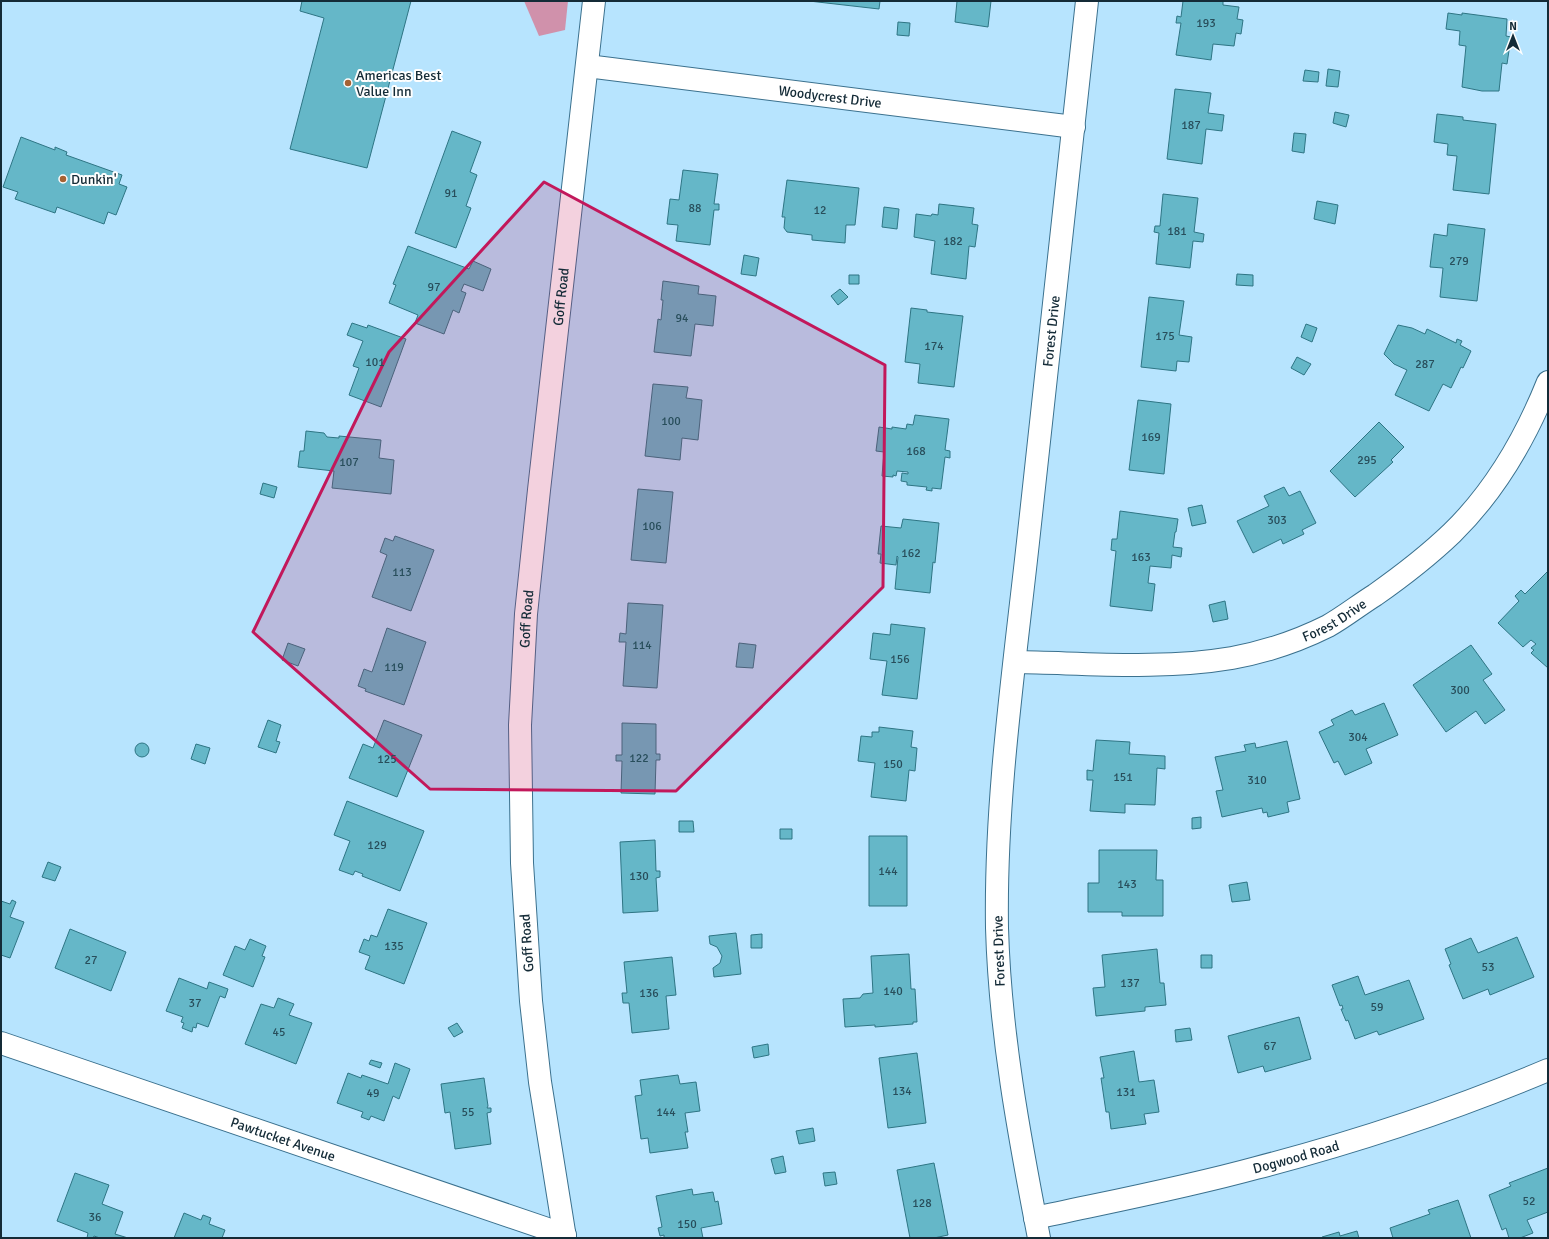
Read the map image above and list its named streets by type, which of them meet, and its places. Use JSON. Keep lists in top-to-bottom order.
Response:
{
  "streets": {
    "street": [
      "Woodycrest Drive",
      "Goff Road",
      "Forest Drive",
      "Pawtucket Avenue",
      "Dogwood Road"
    ]
  },
  "crossings": [
    ["Woodycrest Drive", "Goff Road"],
    ["Woodycrest Drive", "Forest Drive"],
    ["Goff Road", "Pawtucket Avenue"],
    ["Forest Drive", "Dogwood Road"]
  ],
  "places": ["Americas Best Value Inn", "Dunkin'"],
  "house_numbers": [
    "193",
    "187",
    "91",
    "88",
    "12",
    "181",
    "182",
    "279",
    "97",
    "94",
    "175",
    "174",
    "101",
    "287",
    "100",
    "169",
    "168",
    "295",
    "107",
    "303",
    "106",
    "162",
    "163",
    "113",
    "114",
    "156",
    "119",
    "300",
    "304",
    "122",
    "125",
    "150",
    "151",
    "310",
    "129",
    "144",
    "130",
    "143",
    "135",
    "27",
    "53",
    "137",
    "140",
    "136",
    "37",
    "59",
    "45",
    "67",
    "134",
    "131",
    "49",
    "55",
    "144",
    "52",
    "128",
    "36",
    "150"
  ],
  "north": "top"
}
